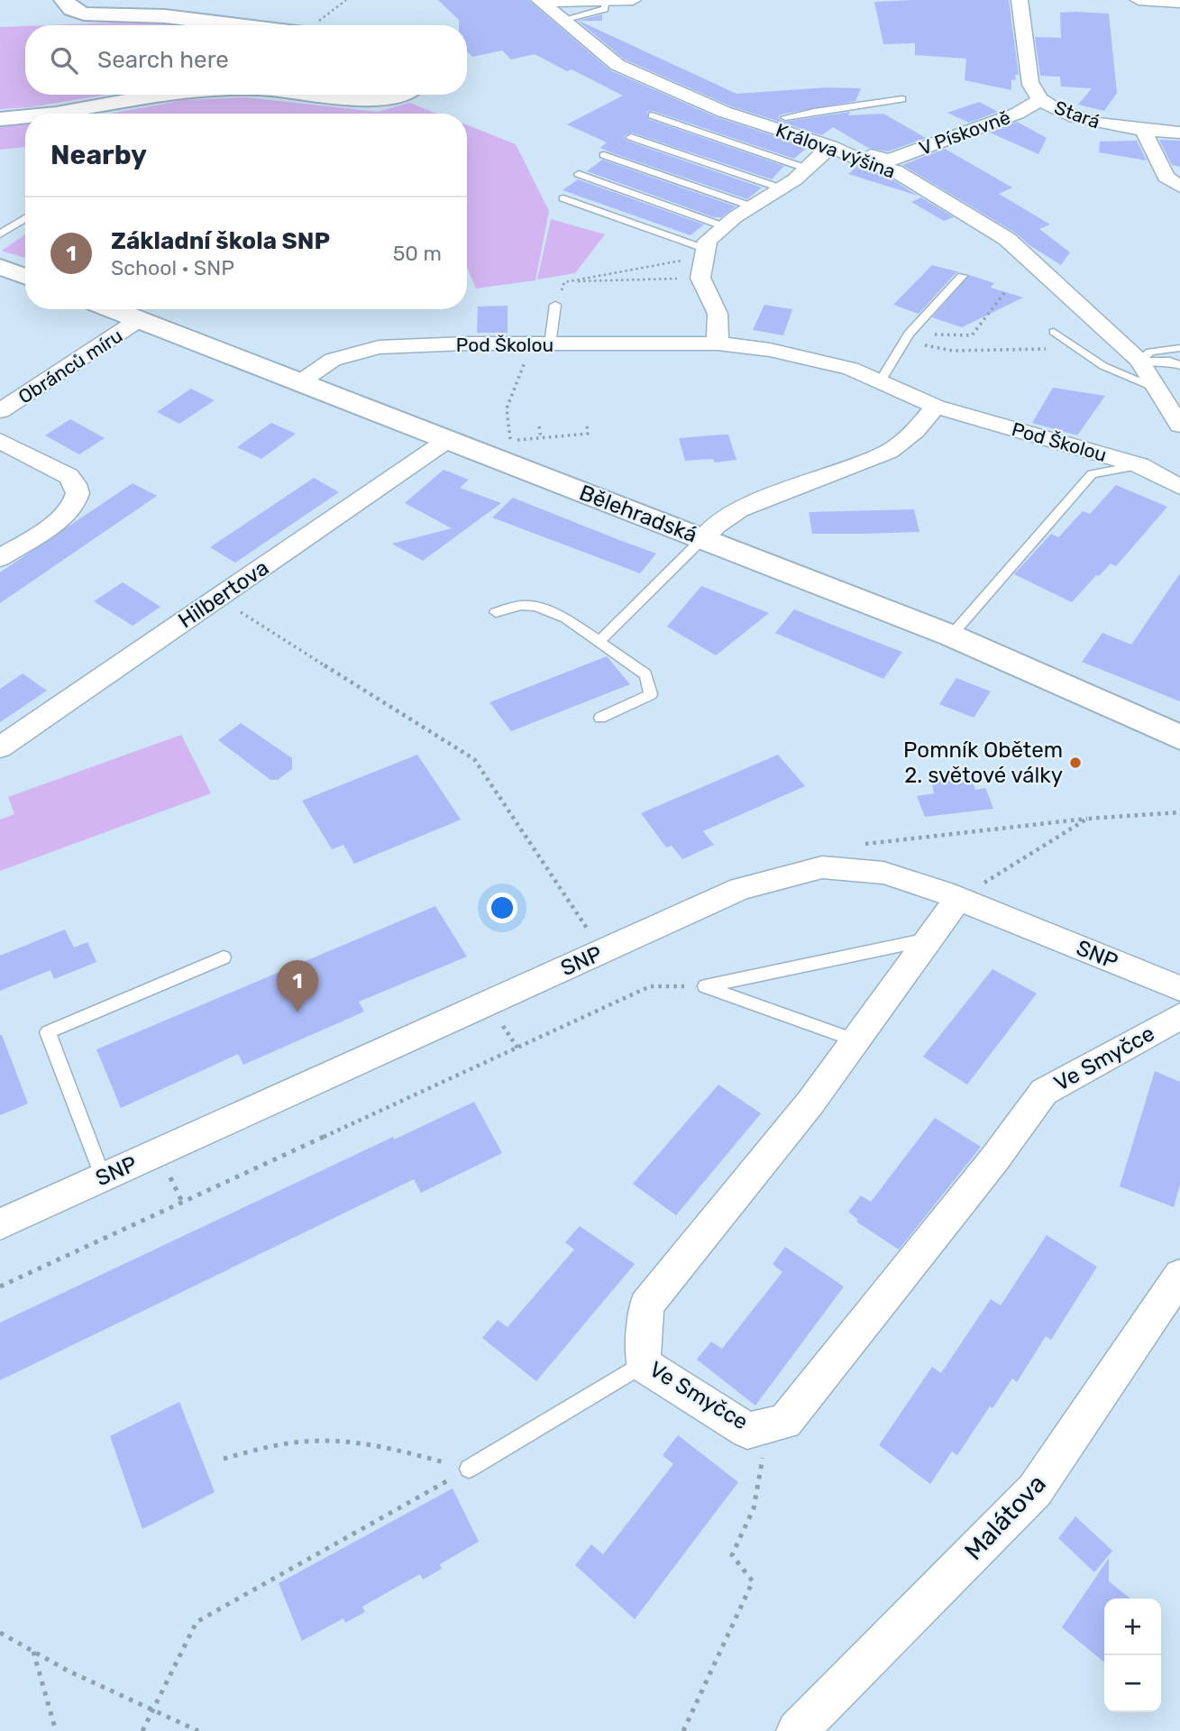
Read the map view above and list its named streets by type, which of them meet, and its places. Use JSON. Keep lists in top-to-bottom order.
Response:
{
  "streets": {
    "street": [
      "Stará",
      "V Pískovně",
      "Králova výšina",
      "Pod Školou",
      "Obránců míru",
      "Bělehradská",
      "Hilbertova",
      "SNP",
      "Ve Smyčce",
      "Malátova"
    ]
  },
  "crossings": [
    ["Stará", "V Pískovně"],
    ["V Pískovně", "Králova výšina"],
    ["Pod Školou", "Bělehradská"],
    ["Obránců míru", "Bělehradská"],
    ["Bělehradská", "Hilbertova"],
    ["SNP", "Ve Smyčce"]
  ],
  "places": ["Pomník Obětem 2. světové války"],
  "page": {
    "search": "Search here",
    "heading": "Nearby",
    "list": [
      {
        "mark": "1",
        "name": "Základní škola SNP",
        "note": "School · SNP",
        "value": "50 m"
      }
    ],
    "pins": "1",
    "map_buttons": ["+", "−"]
  }
}
